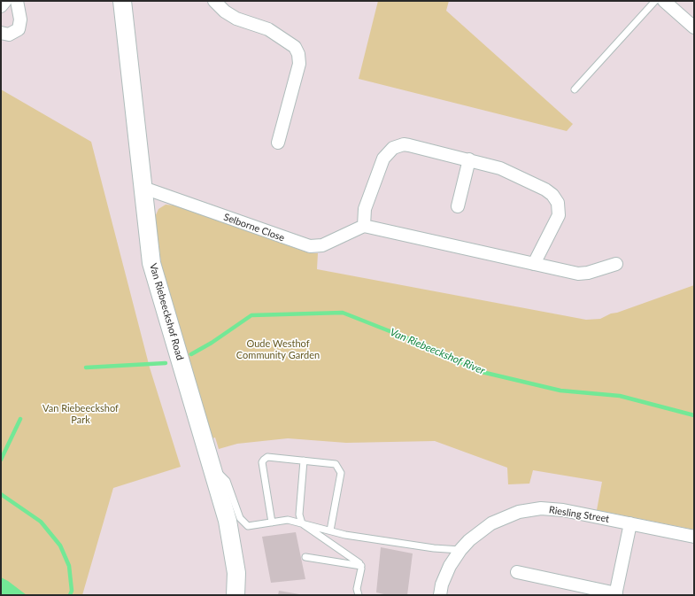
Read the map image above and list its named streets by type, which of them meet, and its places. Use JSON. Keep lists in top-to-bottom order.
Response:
{
  "streets": {
    "street": ["Selborne Close", "Van Riebeeckshof Road", "Riesling Street"]
  },
  "crossings": [
    ["Selborne Close", "Van Riebeeckshof Road"]
  ],
  "water": ["Van Riebeeckshof River"],
  "parks": ["Oude Westhof Community Garden", "Van Riebeeckshof Park"]
}
